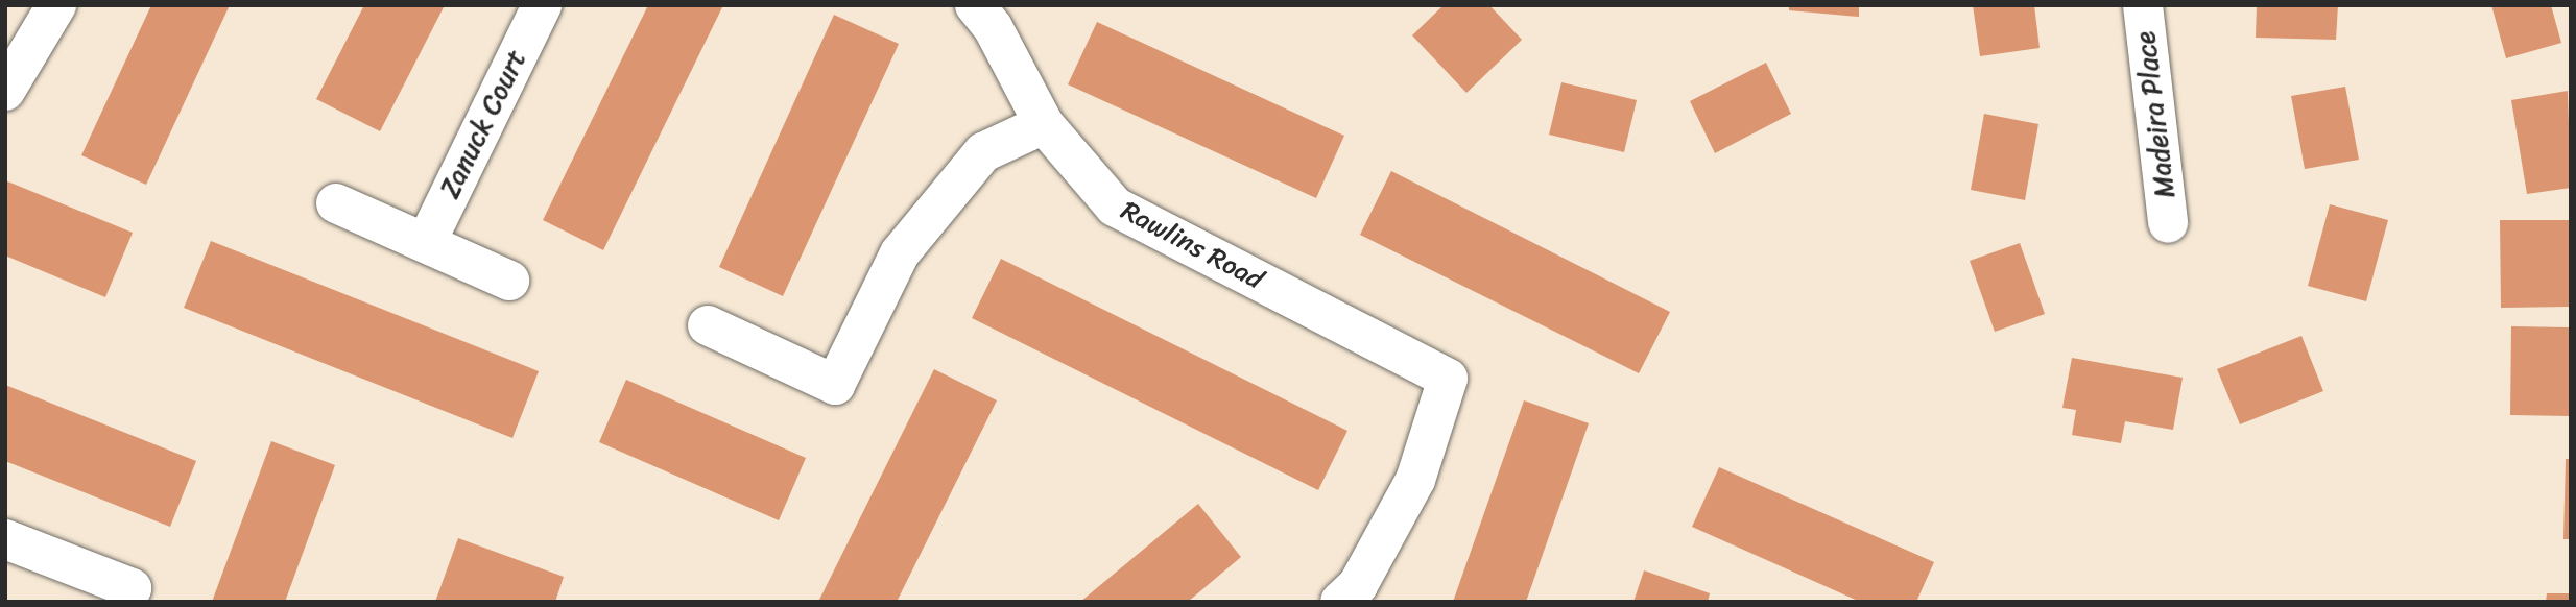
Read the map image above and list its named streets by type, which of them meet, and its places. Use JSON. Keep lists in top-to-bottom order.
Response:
{
  "streets": {
    "street": ["Madeira Place", "Zanuck Court", "Rawlins Road"]
  }
}
